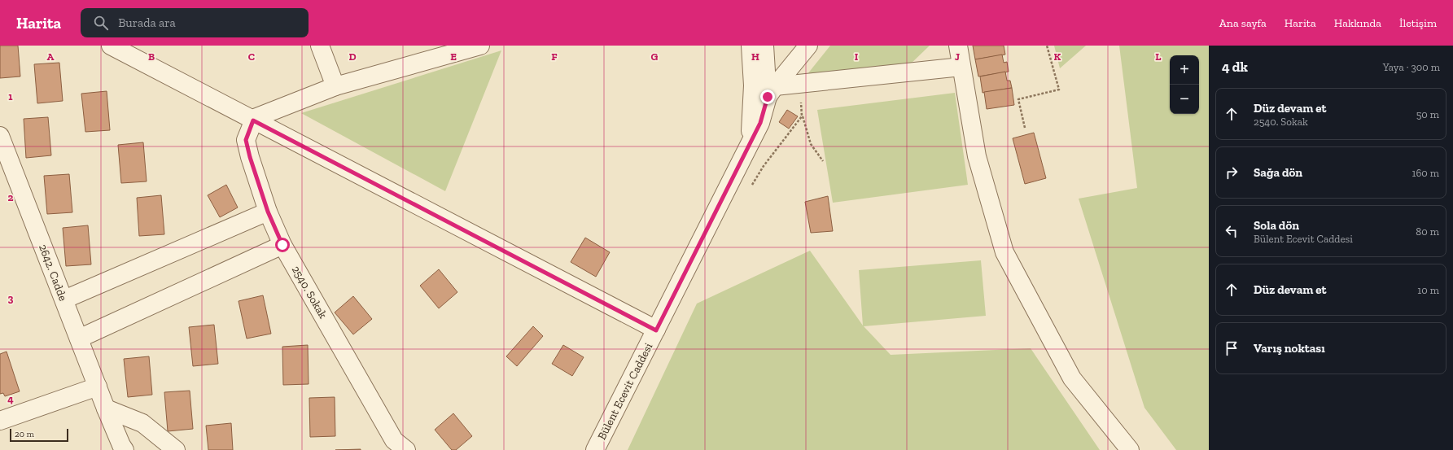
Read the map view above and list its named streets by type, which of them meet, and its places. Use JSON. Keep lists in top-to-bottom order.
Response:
{
  "streets": {
    "street": ["2642. Cadde", "2540. Sokak", "Bülent Ecevit Caddesi"]
  },
  "scale_bar": "20 m",
  "page": {
    "header": "Harita",
    "search": "Burada ara",
    "nav": [
      "Ana sayfa",
      "Harita",
      "Hakkında",
      "İletişim"
    ],
    "heading": ["4 dk", "Yaya · 300 m"],
    "map_buttons": ["+", "−"],
    "list": [
      ["Düz devam et", "2540. Sokak", "50 m"],
      ["Sağa dön", "160 m"],
      ["Sola dön", "Bülent Ecevit Caddesi", "80 m"],
      ["Düz devam et", "10 m"],
      "Varış noktası"
    ],
    "scale": "20 m"
  },
  "grid": {
    "columns": [
      "A",
      "B",
      "C",
      "D",
      "E",
      "F",
      "G",
      "H",
      "I",
      "J",
      "K",
      "L"
    ],
    "rows": [
      "1",
      "2",
      "3",
      "4"
    ]
  }
}
